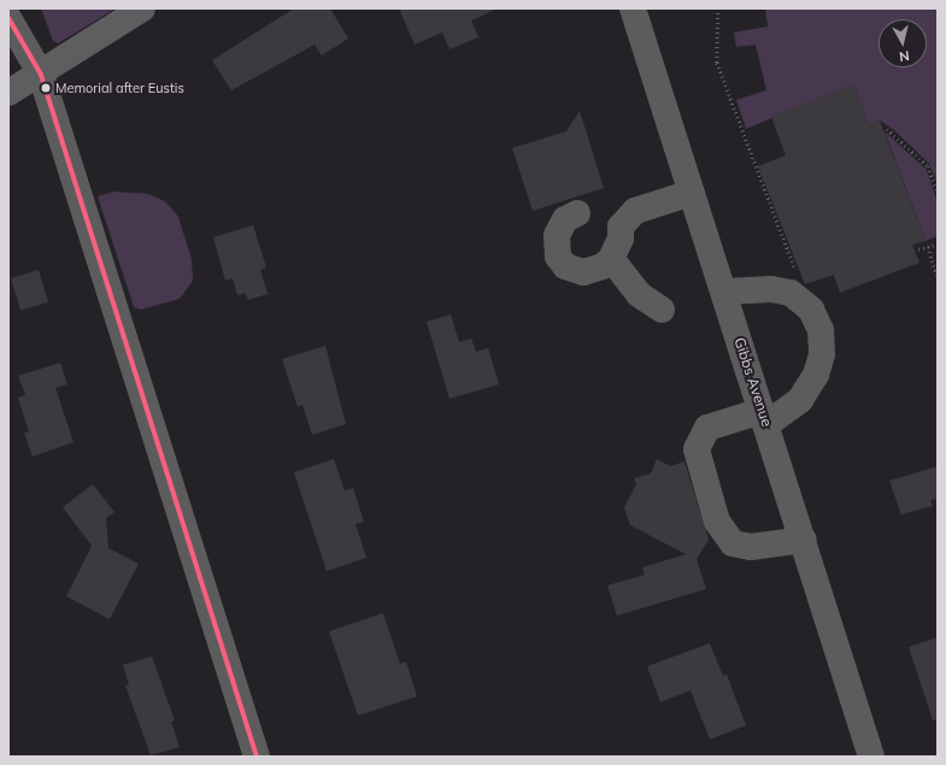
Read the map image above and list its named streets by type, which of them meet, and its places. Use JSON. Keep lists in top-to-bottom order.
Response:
{
  "streets": {
    "street": ["Gibbs Avenue"]
  },
  "places": ["Memorial after Eustis"],
  "north": "bottom"
}
